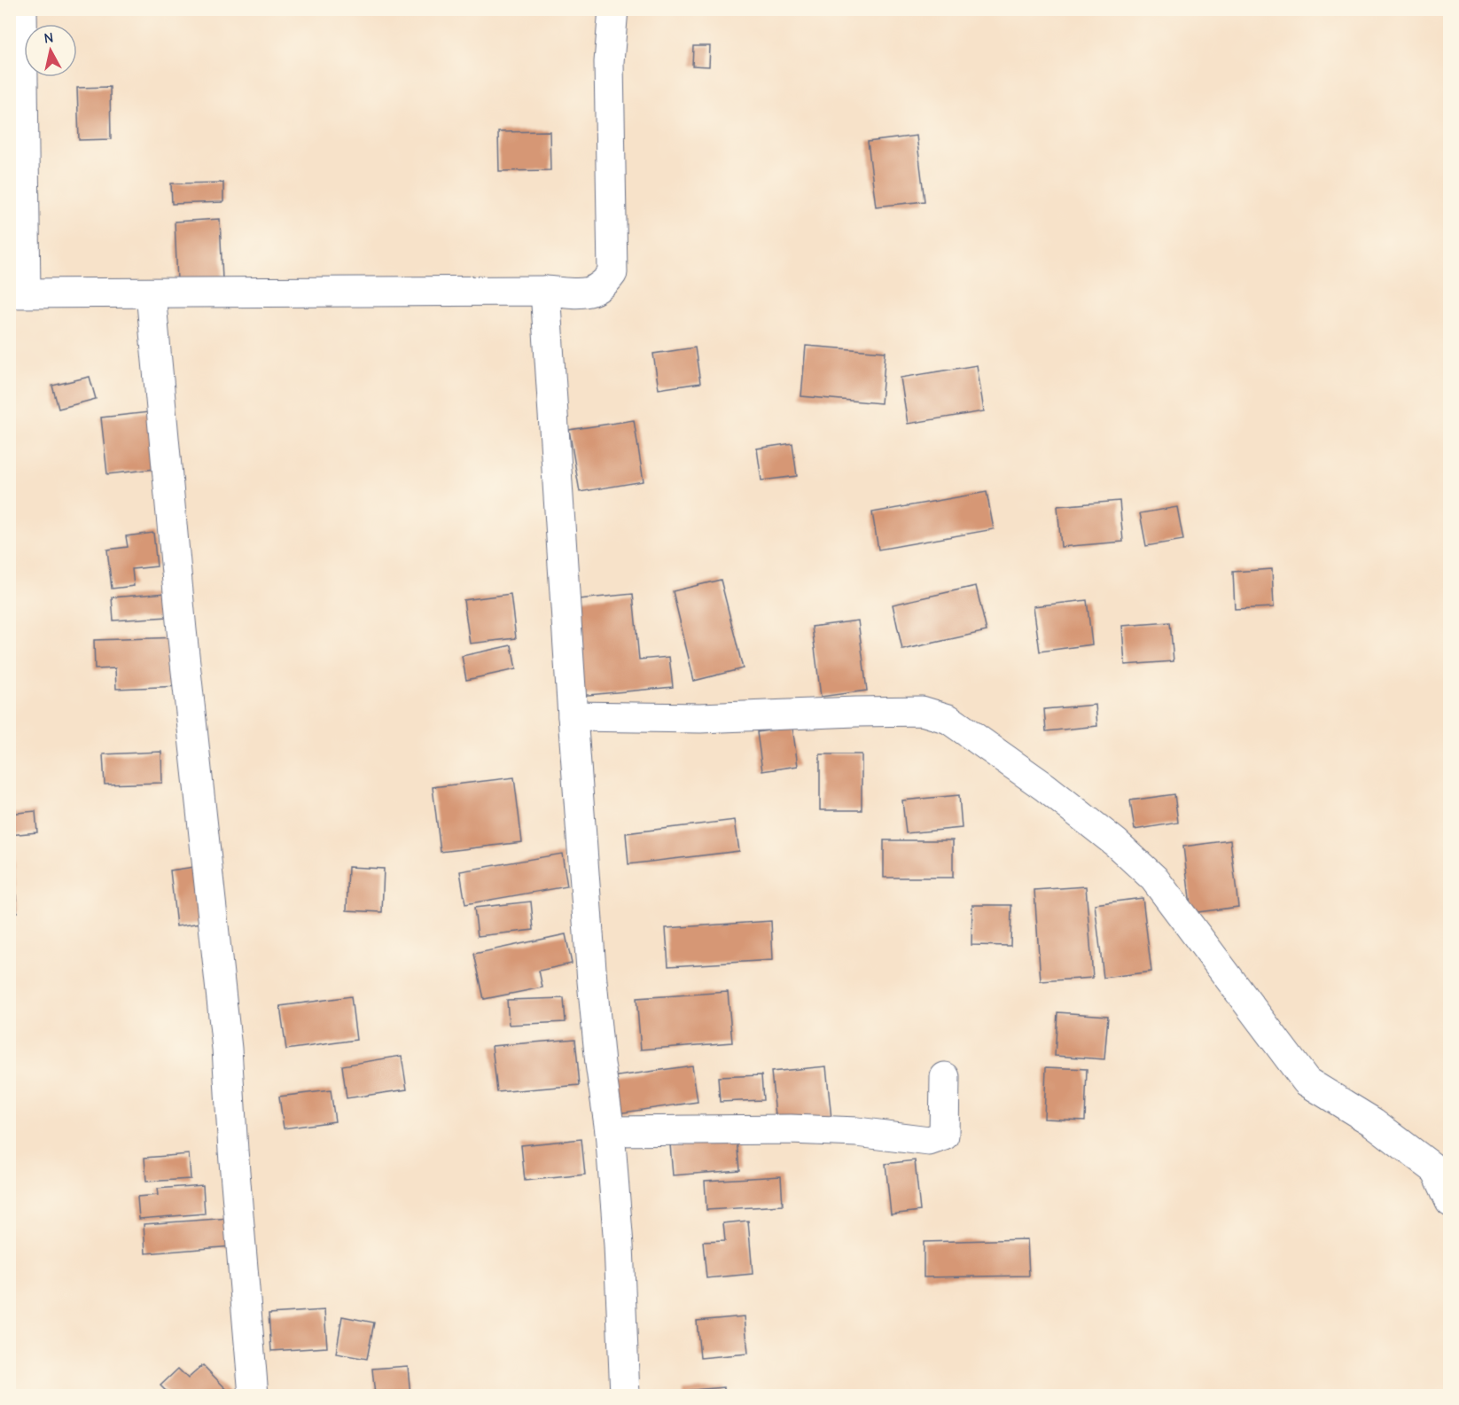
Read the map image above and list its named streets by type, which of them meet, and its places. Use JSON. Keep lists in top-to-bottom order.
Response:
{
  "north": "top"
}
